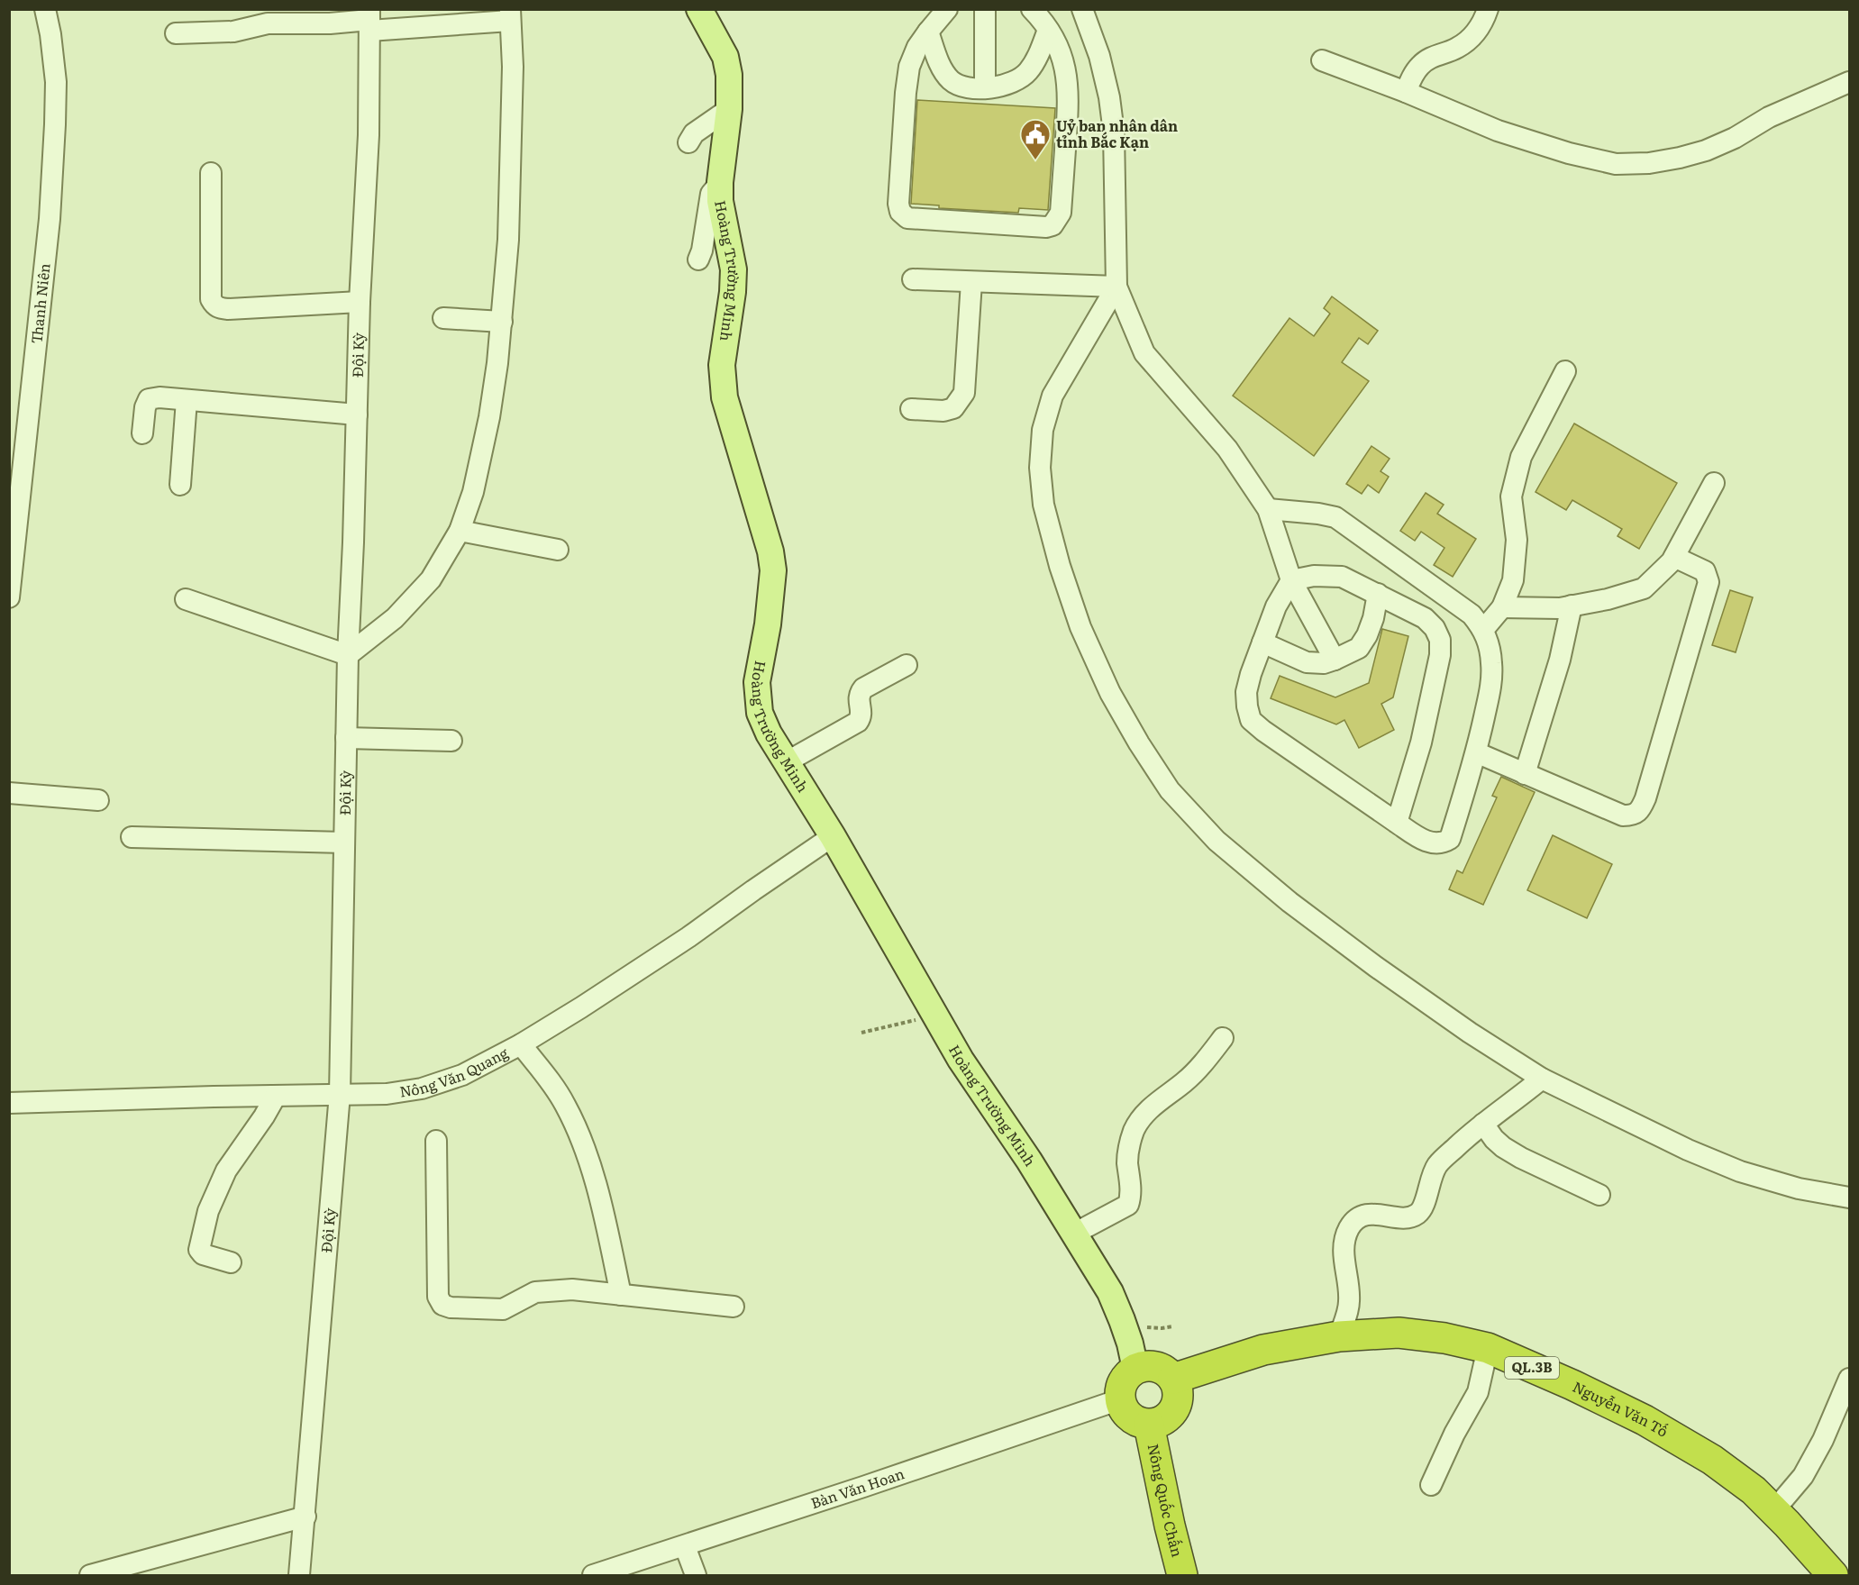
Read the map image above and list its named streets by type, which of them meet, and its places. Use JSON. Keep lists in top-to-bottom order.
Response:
{
  "streets": {
    "highway": ["QL.3B", "Nguyễn Văn Tố", "Nông Quốc Chấn"],
    "main road": ["Hoàng Trường Minh"],
    "street": [
      "Thanh Niên",
      "Đội Kỳ",
      "Nông Văn Quang",
      "Bàn Văn Hoan"
    ]
  },
  "crossings": [
    ["Hoàng Trường Minh", "Nông Văn Quang"],
    ["Hoàng Trường Minh", "Nguyễn Văn Tố"],
    ["Hoàng Trường Minh", "Bàn Văn Hoan"],
    ["Hoàng Trường Minh", "Nông Quốc Chấn"],
    ["Đội Kỳ", "Nông Văn Quang"],
    ["Nguyễn Văn Tố", "Bàn Văn Hoan"],
    ["Nguyễn Văn Tố", "Nông Quốc Chấn"],
    ["Bàn Văn Hoan", "Nông Quốc Chấn"]
  ],
  "places": {
    "public building": ["Uỷ ban nhân dân tỉnh Bắc Kạn"]
  }
}
